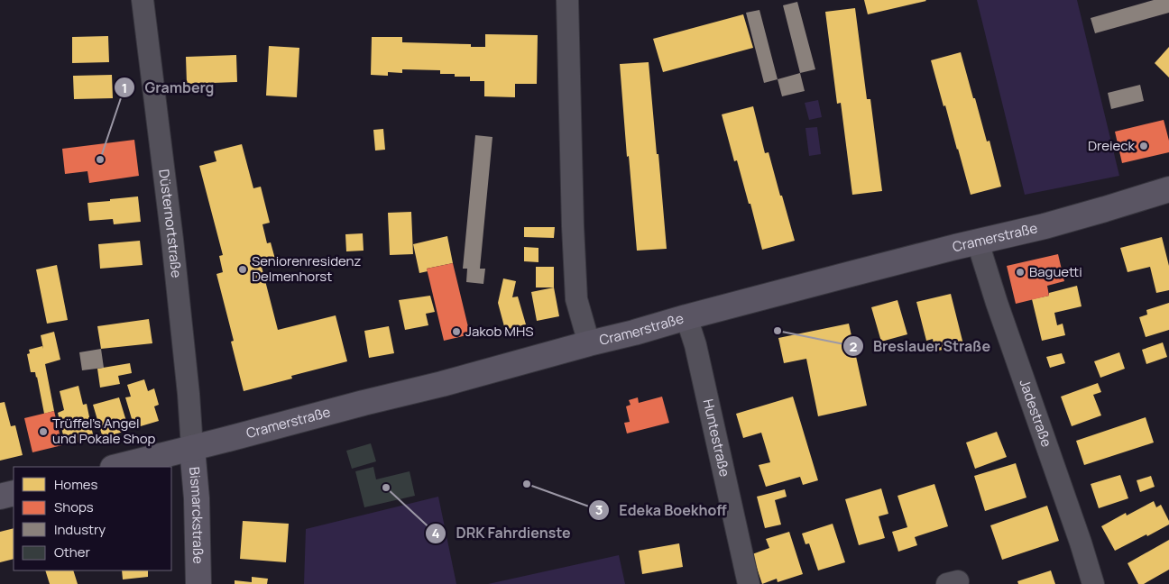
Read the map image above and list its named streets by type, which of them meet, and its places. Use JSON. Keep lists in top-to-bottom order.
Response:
{
  "streets": {
    "main road": ["Cramerstraße", "Bismarckstraße"],
    "street": ["Düsternortstraße", "Jadestraße", "Huntestraße"]
  },
  "crossings": [
    ["Düsternortstraße", "Cramerstraße"],
    ["Düsternortstraße", "Bismarckstraße"],
    ["Cramerstraße", "Jadestraße"],
    ["Cramerstraße", "Huntestraße"],
    ["Cramerstraße", "Bismarckstraße"]
  ],
  "places": [
    "Dreieck",
    "Gramberg",
    "Seniorenresidenz Delmenhorst",
    "Baguetti",
    "Breslauer Straße",
    "Jakob MHS",
    "Trüffel's Angel und Pokale Shop",
    "Edeka Boekhoff",
    "DRK Fahrdienste"
  ],
  "legend": [
    "Homes",
    "Shops",
    "Industry",
    "Other"
  ]
}
